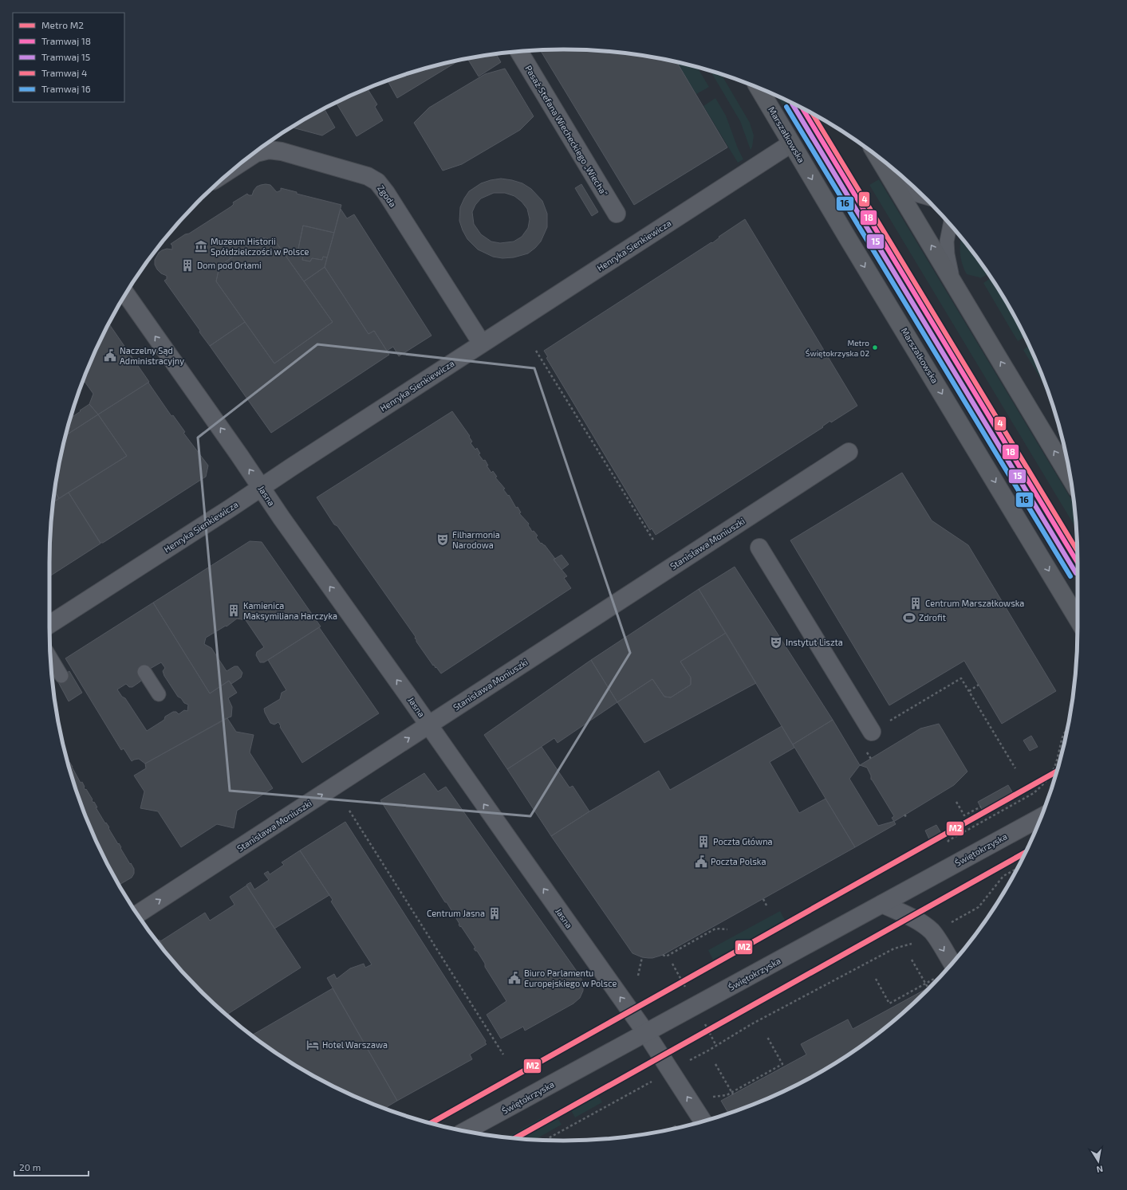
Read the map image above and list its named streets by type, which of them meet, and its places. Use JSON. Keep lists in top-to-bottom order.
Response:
{
  "streets": {
    "main road": ["Marszałkowska"],
    "street": [
      "Pasaż Stefana Wiecheckiego „Wiecha”",
      "Zgoda",
      "Henryka Sienkiewicza",
      "Jasna",
      "Stanisława Moniuszki",
      "Świętokrzyska"
    ]
  },
  "crossings": [
    ["Marszałkowska", "Henryka Sienkiewicza"],
    ["Zgoda", "Henryka Sienkiewicza"],
    ["Henryka Sienkiewicza", "Jasna"],
    ["Jasna", "Stanisława Moniuszki"],
    ["Jasna", "Świętokrzyska"]
  ],
  "one_way": ["Jasna", "Stanisława Moniuszki"],
  "places": {
    "museum": ["Muzeum Historii Spółdzielczości w Polsce"],
    "building": [
      "Dom pod Orłami",
      "Centrum Marszałkowska",
      "Kamienica Maksymiliana Harczyka",
      "Poczta Główna",
      "Centrum Jasna"
    ],
    "other": ["Metro Świętokrzyska 02"],
    "public building": ["Naczelny Sąd Administracyjny", "Poczta Polska", "Biuro Parlamentu Europejskiego w Polsce"],
    "theatre": ["Filharmonia Narodowa", "Instytut Liszta"],
    "sports": ["Zdrofit"],
    "hotel": ["Hotel Warszawa"]
  },
  "lines": [
    "tram line 15",
    "tram line 16",
    "tram line 18",
    "tram line 4",
    "metro line M2"
  ],
  "legend": [
    "Metro M2",
    "Tramwaj 18",
    "Tramwaj 15",
    "Tramwaj 4",
    "Tramwaj 16"
  ],
  "scale_bar": "20 m",
  "north": "bottom"
}
